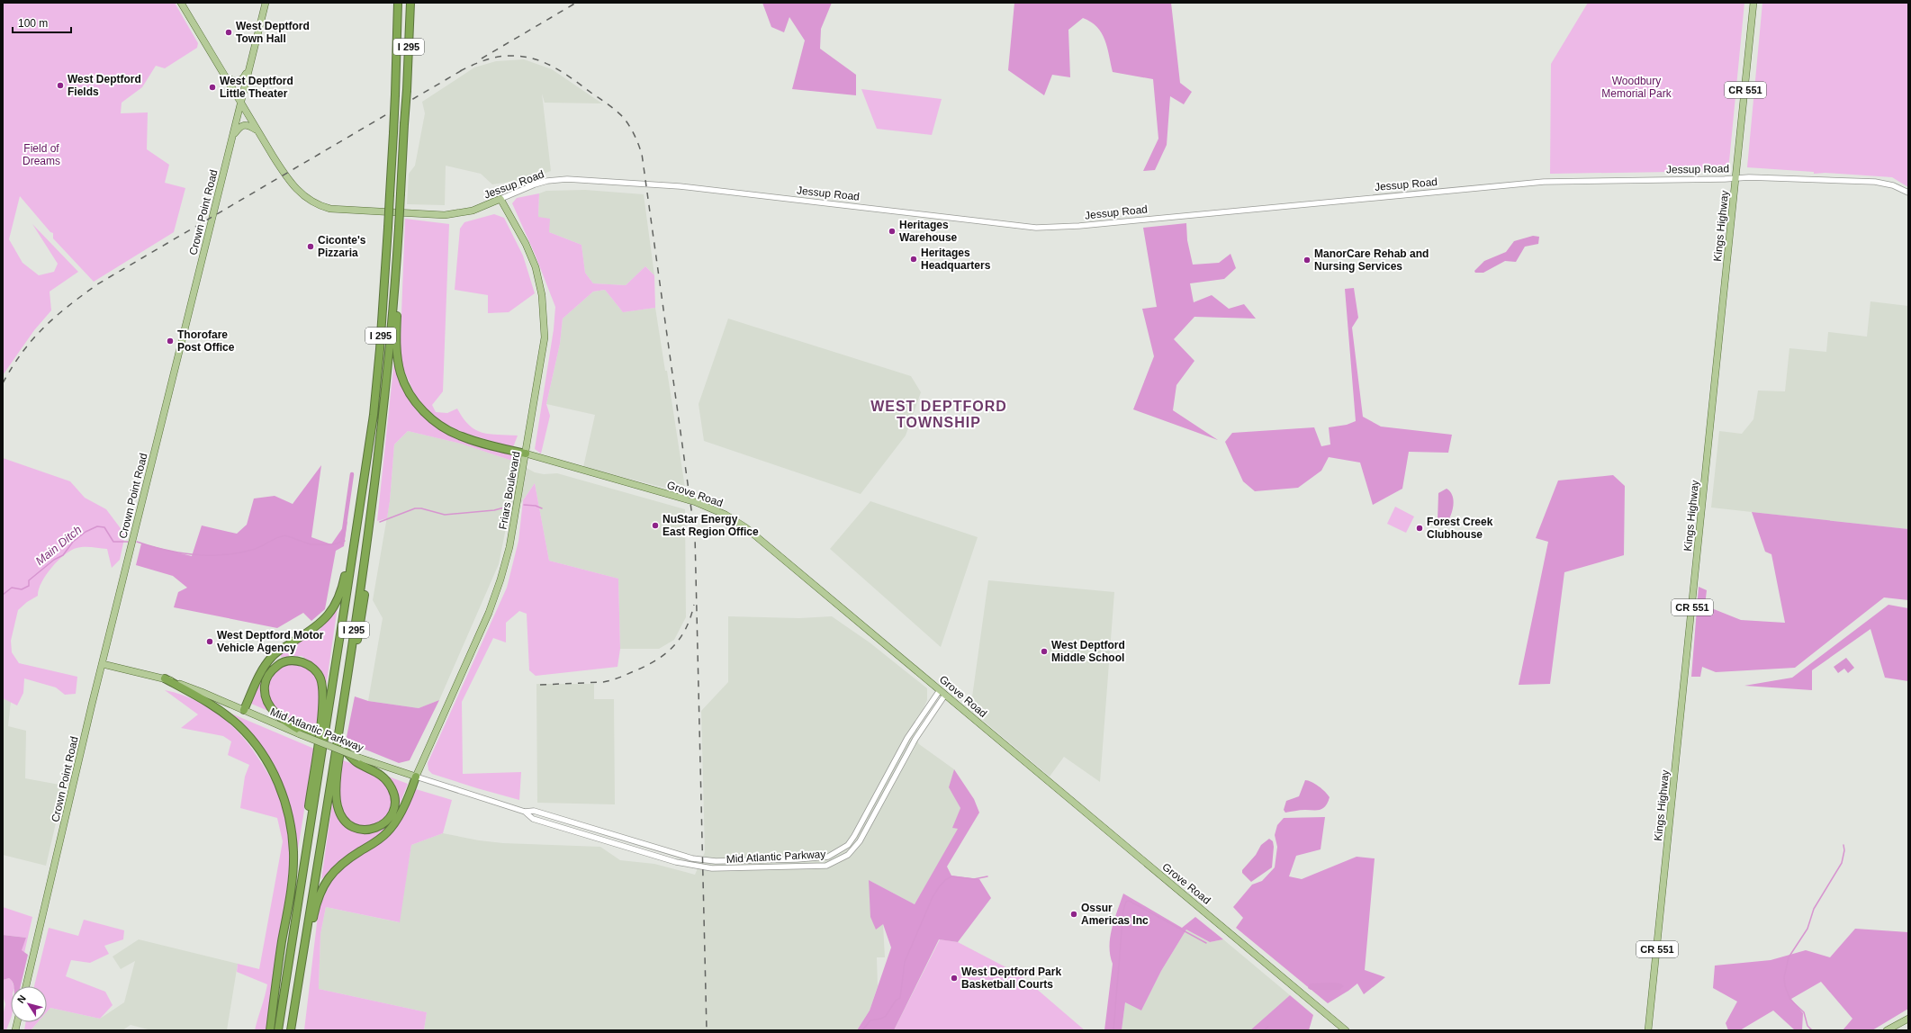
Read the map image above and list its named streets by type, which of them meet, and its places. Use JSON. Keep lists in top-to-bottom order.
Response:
{
  "streets": {
    "highway": ["I 295"],
    "main road": [
      "CR 551",
      "Jessup Road",
      "Crown Point Road",
      "Kings Highway",
      "Friars Boulevard",
      "Grove Road",
      "Mid Atlantic Parkway"
    ]
  },
  "crossings": [
    ["Jessup Road", "Crown Point Road"],
    ["Jessup Road", "Kings Highway"],
    ["Jessup Road", "Friars Boulevard"],
    ["Crown Point Road", "Mid Atlantic Parkway"],
    ["Friars Boulevard", "Grove Road"],
    ["Friars Boulevard", "Mid Atlantic Parkway"],
    ["Grove Road", "Mid Atlantic Parkway"]
  ],
  "districts": ["WEST DEPTFORD TOWNSHIP"],
  "water": ["Main Ditch"],
  "parks": ["Woodbury Memorial Park", "Field of Dreams"],
  "places": [
    "West Deptford Town Hall",
    "West Deptford Fields",
    "West Deptford Little Theater",
    "Heritages Warehouse",
    "Ciconte's Pizzaria",
    "Heritages Headquarters",
    "ManorCare Rehab and Nursing Services",
    "Thorofare Post Office",
    "NuStar Energy East Region Office",
    "Forest Creek Clubhouse",
    "West Deptford Motor Vehicle Agency",
    "West Deptford Middle School",
    "Ossur Americas Inc",
    "West Deptford Park Basketball Courts"
  ],
  "scale_bar": "100 m",
  "north": "top left"
}
